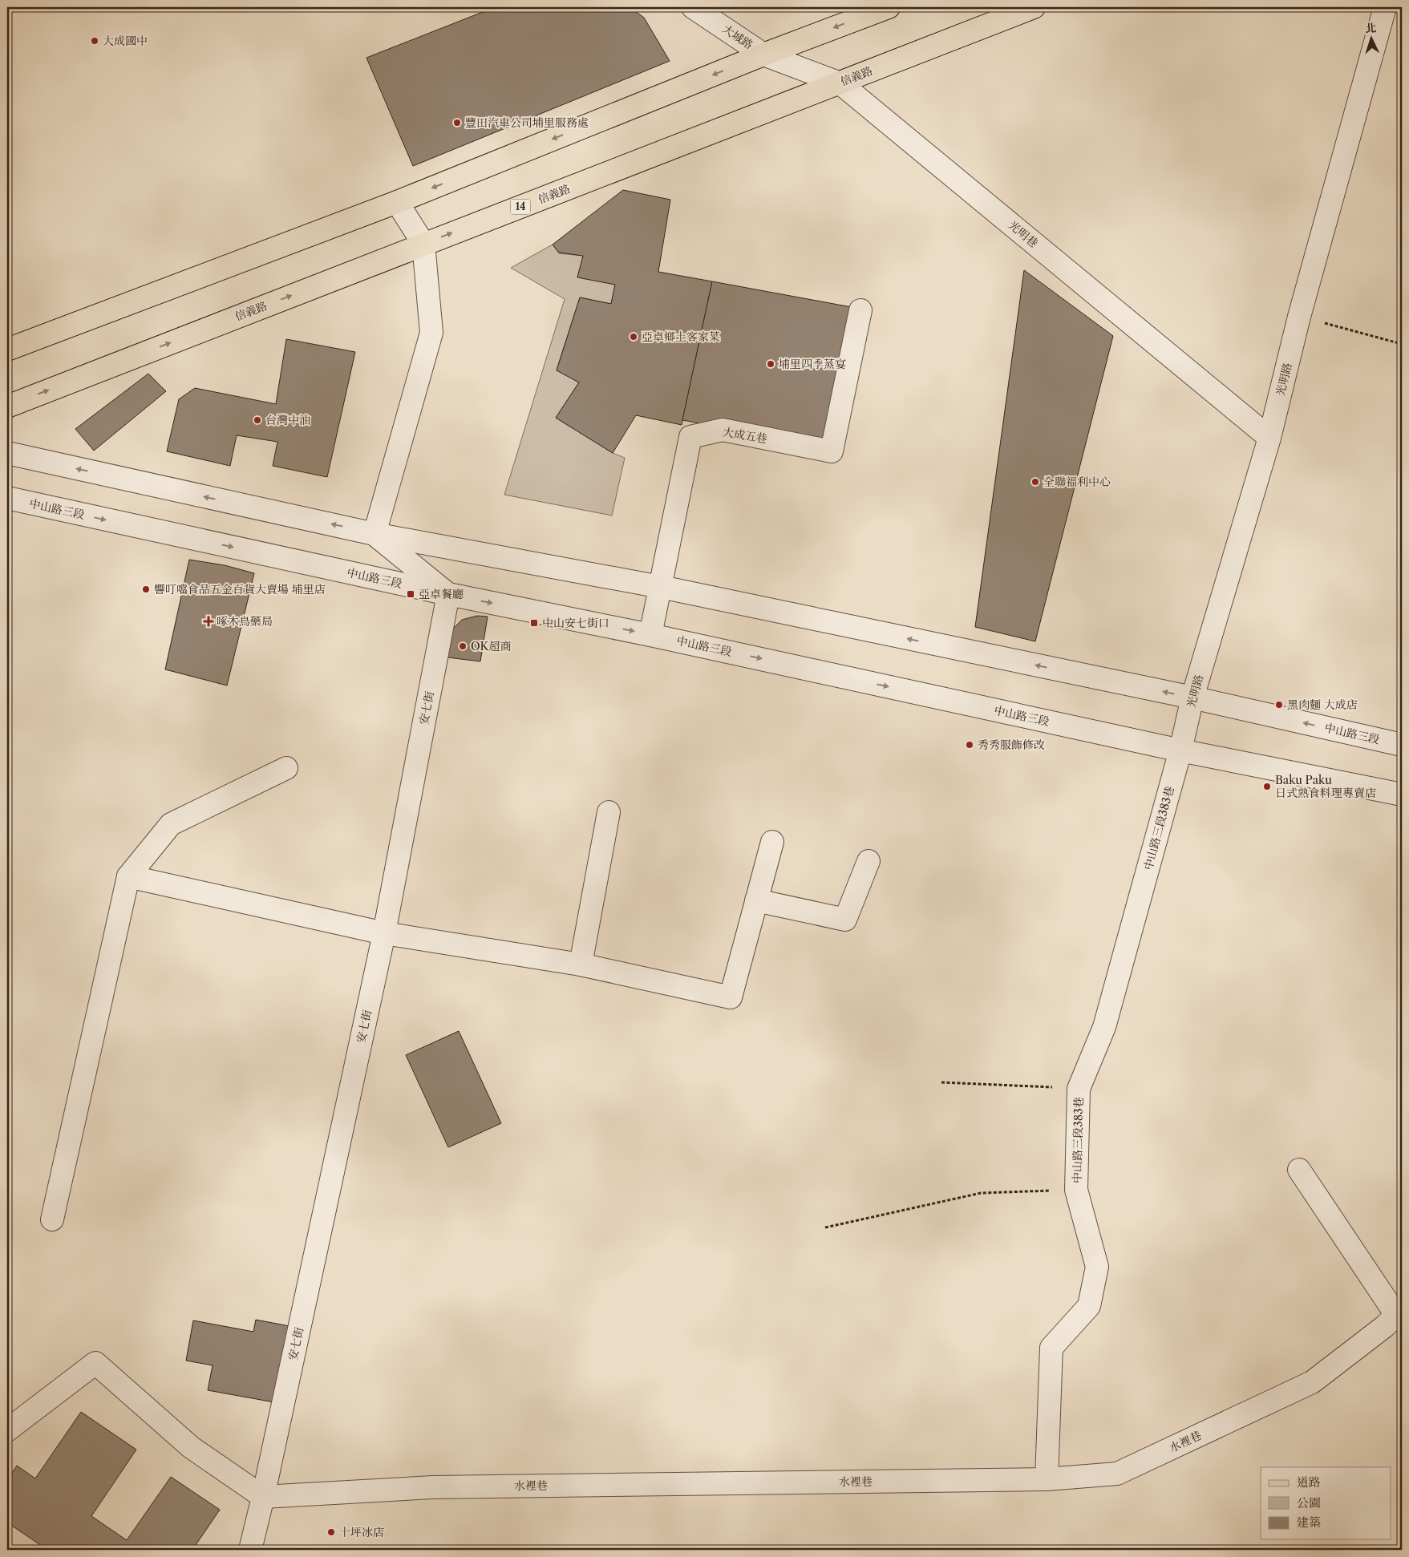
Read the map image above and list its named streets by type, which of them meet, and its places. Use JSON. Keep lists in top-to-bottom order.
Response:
{
  "streets": {
    "main road": ["信義路", "14"],
    "street": [
      "大城路",
      "光明巷",
      "光明路",
      "大成五巷",
      "中山路三段",
      "安七街",
      "中山路三段383巷",
      "水裡巷"
    ]
  },
  "crossings": [
    ["大城路", "光明巷"],
    ["信義路", "光明巷"],
    ["光明巷", "光明路"],
    ["光明路", "中山路三段"],
    ["光明路", "中山路三段383巷"],
    ["大成五巷", "中山路三段"],
    ["中山路三段", "安七街"],
    ["中山路三段", "中山路三段383巷"],
    ["安七街", "水裡巷"],
    ["中山路三段383巷", "水裡巷"]
  ],
  "places": {
    "other": [
      "大成國中",
      "豐田汽車公司埔里服務處",
      "亞卓鄉土客家菜",
      "埔里四季蒸宴",
      "台灣中油",
      "全聯福利中心",
      "響叮噹食品五金百貨大賣場 埔里店",
      "OK超商",
      "黑肉麵 大成店",
      "秀秀服飾修改",
      "Baku Paku 日式熟食料理專賣店",
      "十坪冰店"
    ],
    "transit": ["亞卓餐廳", "中山安七街口"],
    "health": ["啄木鳥藥局"]
  },
  "legend": ["道路", "公園", "建築"],
  "north": "top"
}
